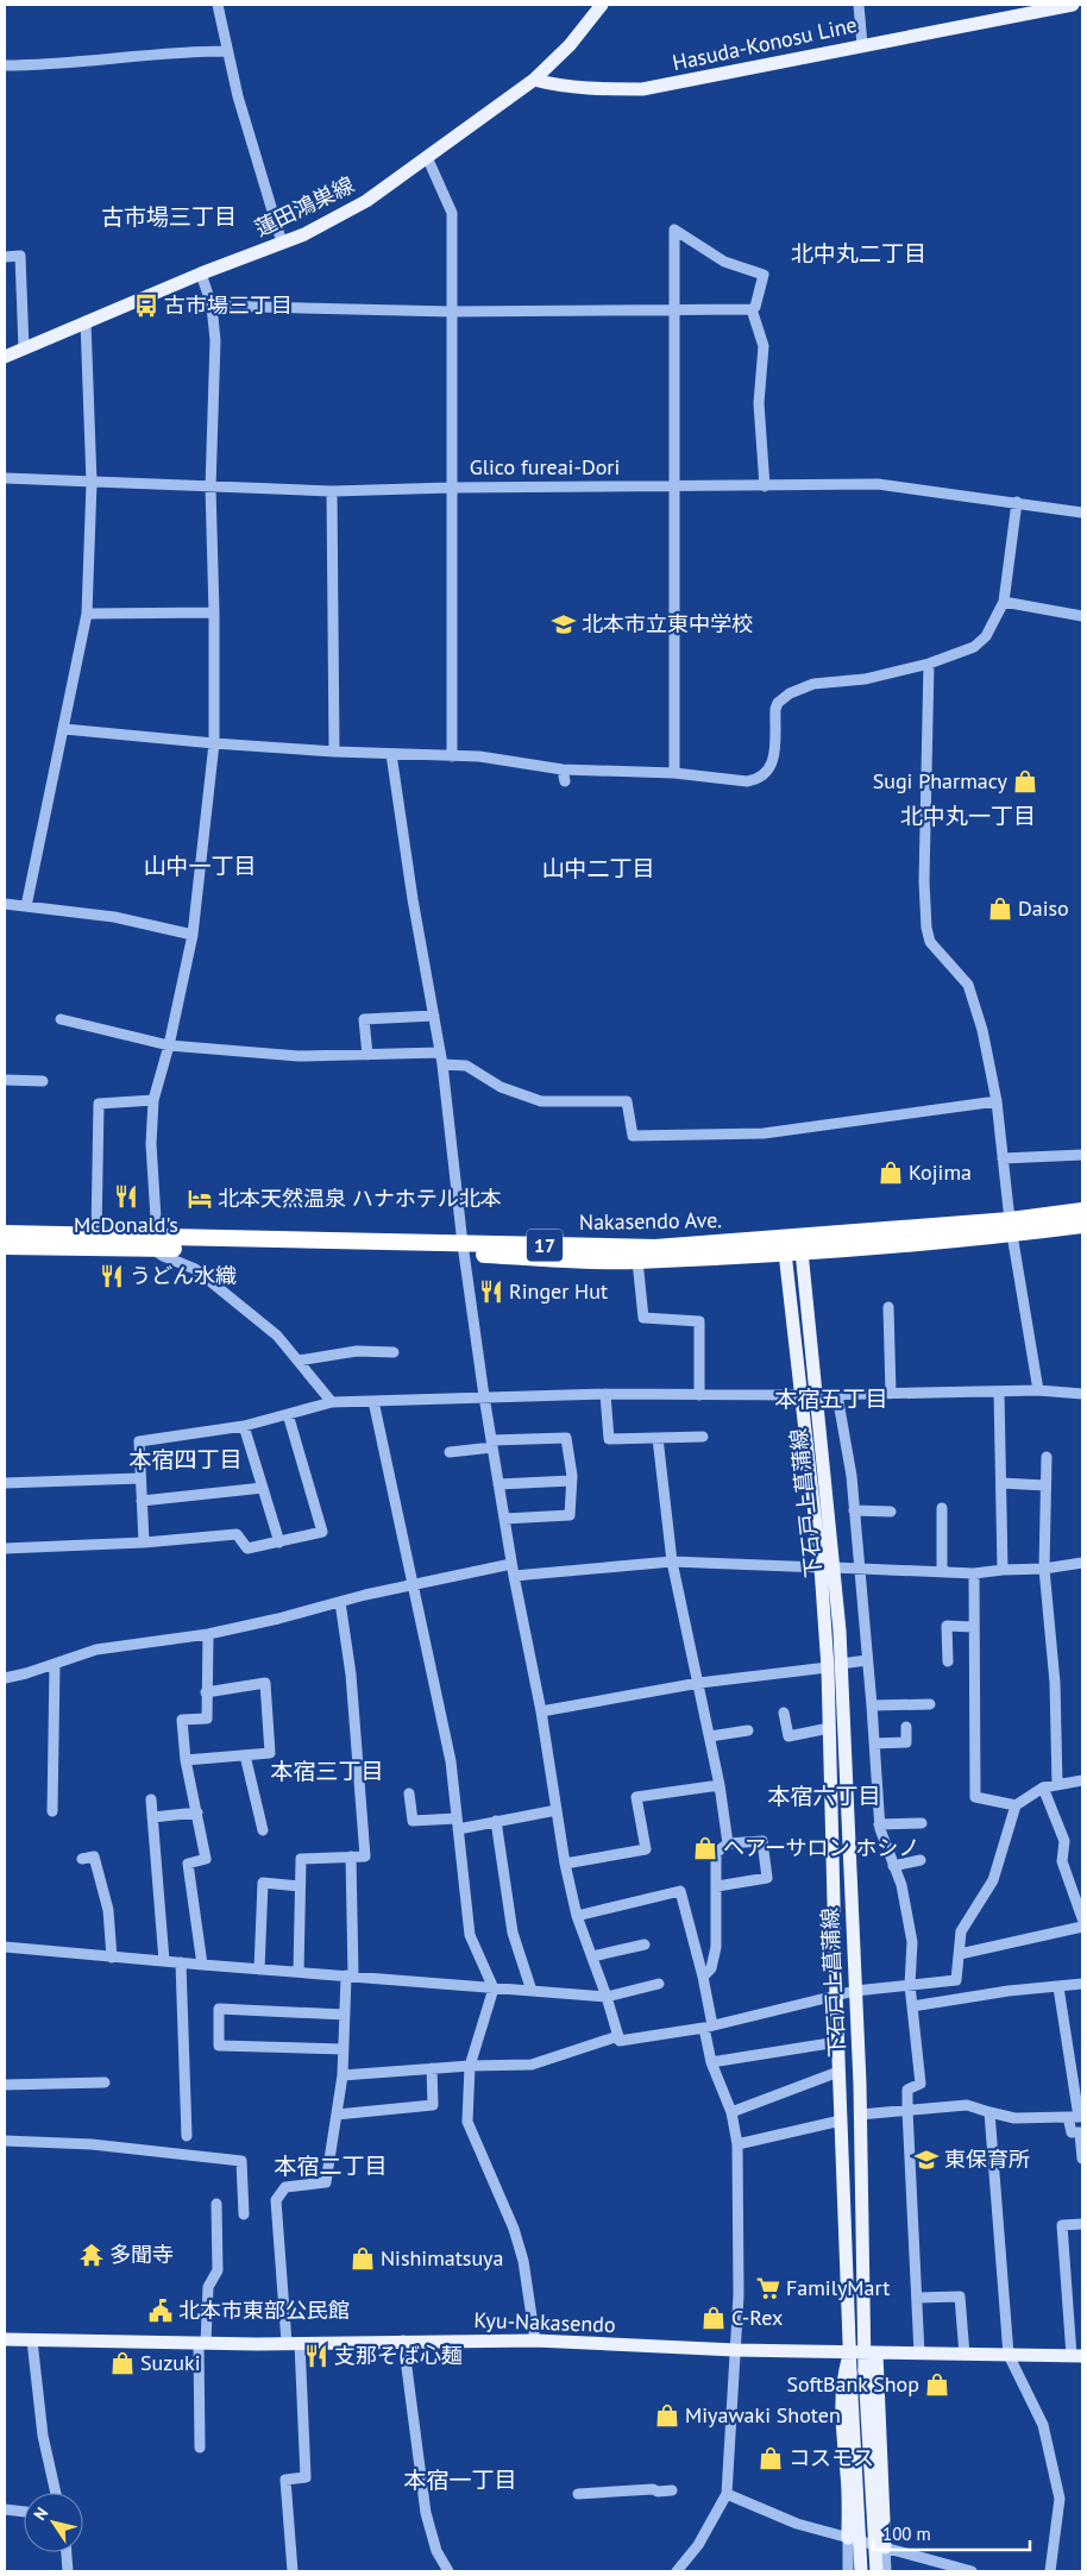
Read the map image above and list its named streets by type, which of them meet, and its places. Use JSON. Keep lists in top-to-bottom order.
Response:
{
  "streets": {
    "highway": ["Nakasendo Ave.", "17"],
    "main road": [
      "Hasuda-Konosu Line",
      "蓮田鴻巣線",
      "下石戸上菖蒲線",
      "Kyu-Nakasendo"
    ],
    "street": ["Glico fureai-Dori"]
  },
  "crossings": [
    ["Hasuda-Konosu Line", "蓮田鴻巣線"],
    ["Nakasendo Ave.", "下石戸上菖蒲線"],
    ["下石戸上菖蒲線", "Kyu-Nakasendo"]
  ],
  "districts": [
    "古市場三丁目",
    "北中丸二丁目",
    "北中丸一丁目",
    "山中一丁目",
    "山中二丁目",
    "本宿五丁目",
    "本宿四丁目",
    "本宿三丁目",
    "本宿六丁目",
    "本宿二丁目",
    "本宿一丁目"
  ],
  "places": {
    "bus stop": ["古市場三丁目"],
    "school or university": ["北本市立東中学校", "東保育所"],
    "shop": [
      "Sugi Pharmacy",
      "Daiso",
      "Kojima",
      "ヘアーサロン ホシノ",
      "Nishimatsuya",
      "C-Rex",
      "Suzuki",
      "SoftBank Shop",
      "Miyawaki Shoten",
      "コスモス"
    ],
    "restaurant": [
      "McDonald's",
      "うどん水織",
      "Ringer Hut",
      "支那そば心麺"
    ],
    "hotel": ["北本天然温泉 ハナホテル北本"],
    "temple": ["多聞寺"],
    "supermarket": ["FamilyMart"],
    "public building": ["北本市東部公民館"]
  },
  "scale_bar": "100 m",
  "north": "top left"
}
